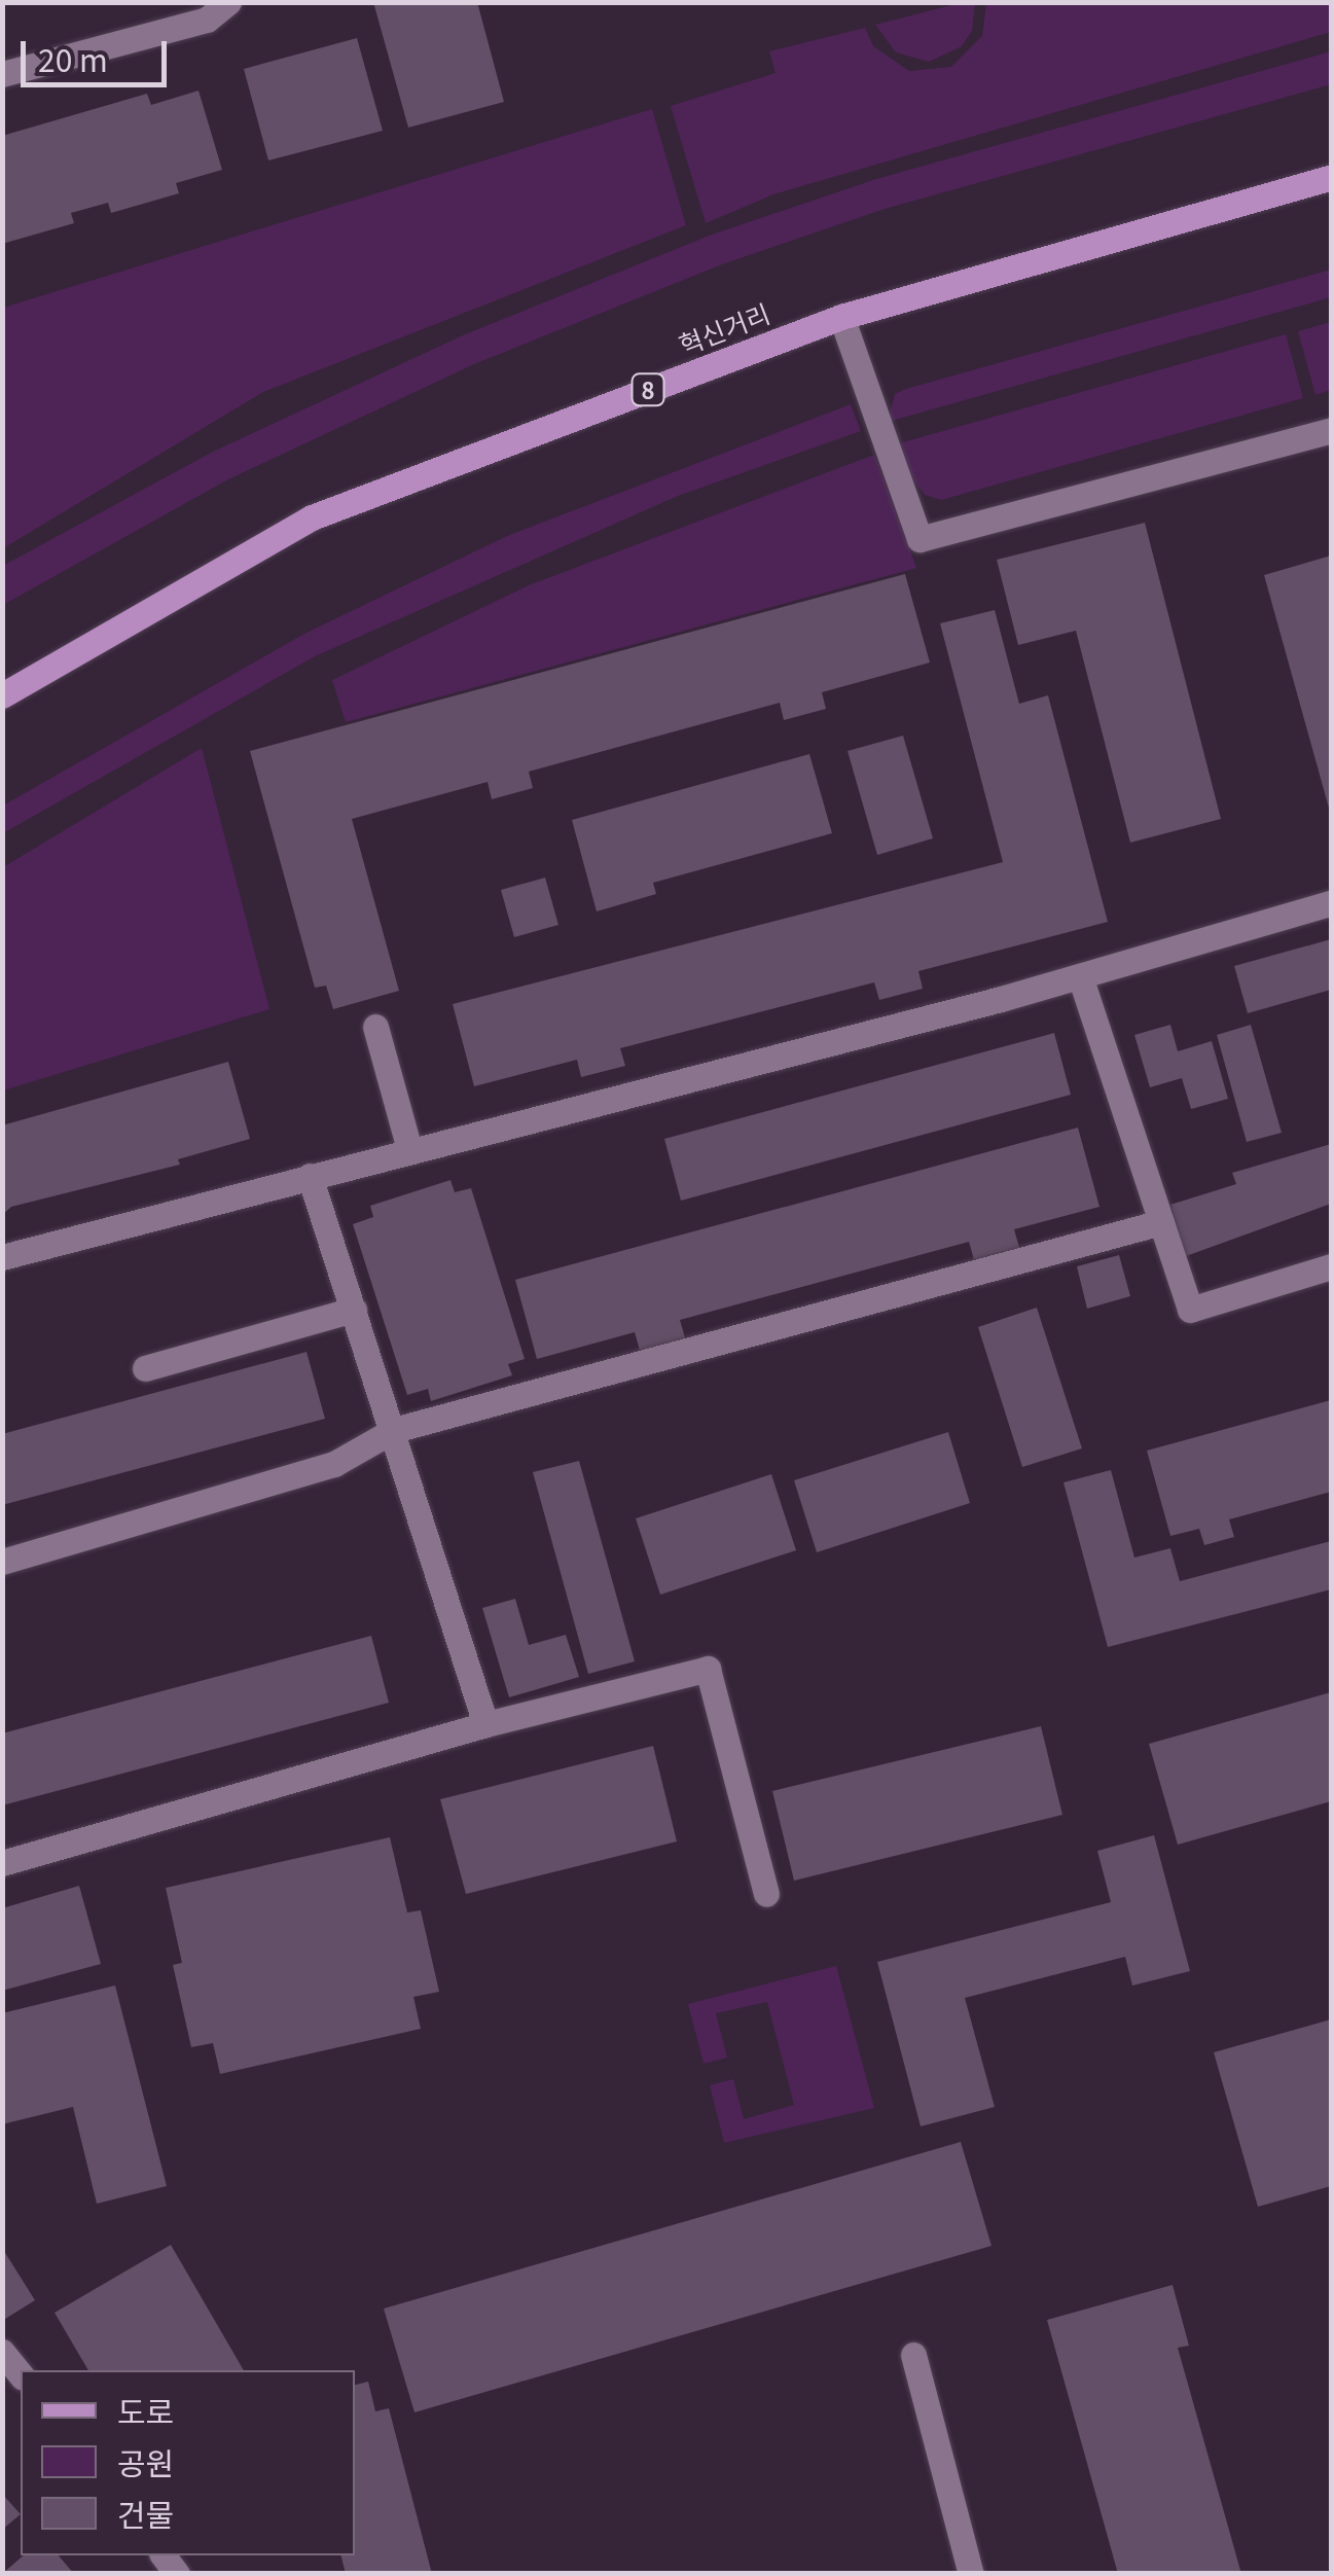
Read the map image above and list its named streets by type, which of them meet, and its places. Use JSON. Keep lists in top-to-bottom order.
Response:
{
  "streets": {
    "main road": ["혁신거리", "8"]
  },
  "legend": ["도로", "공원", "건물"],
  "scale_bar": "20 m"
}
